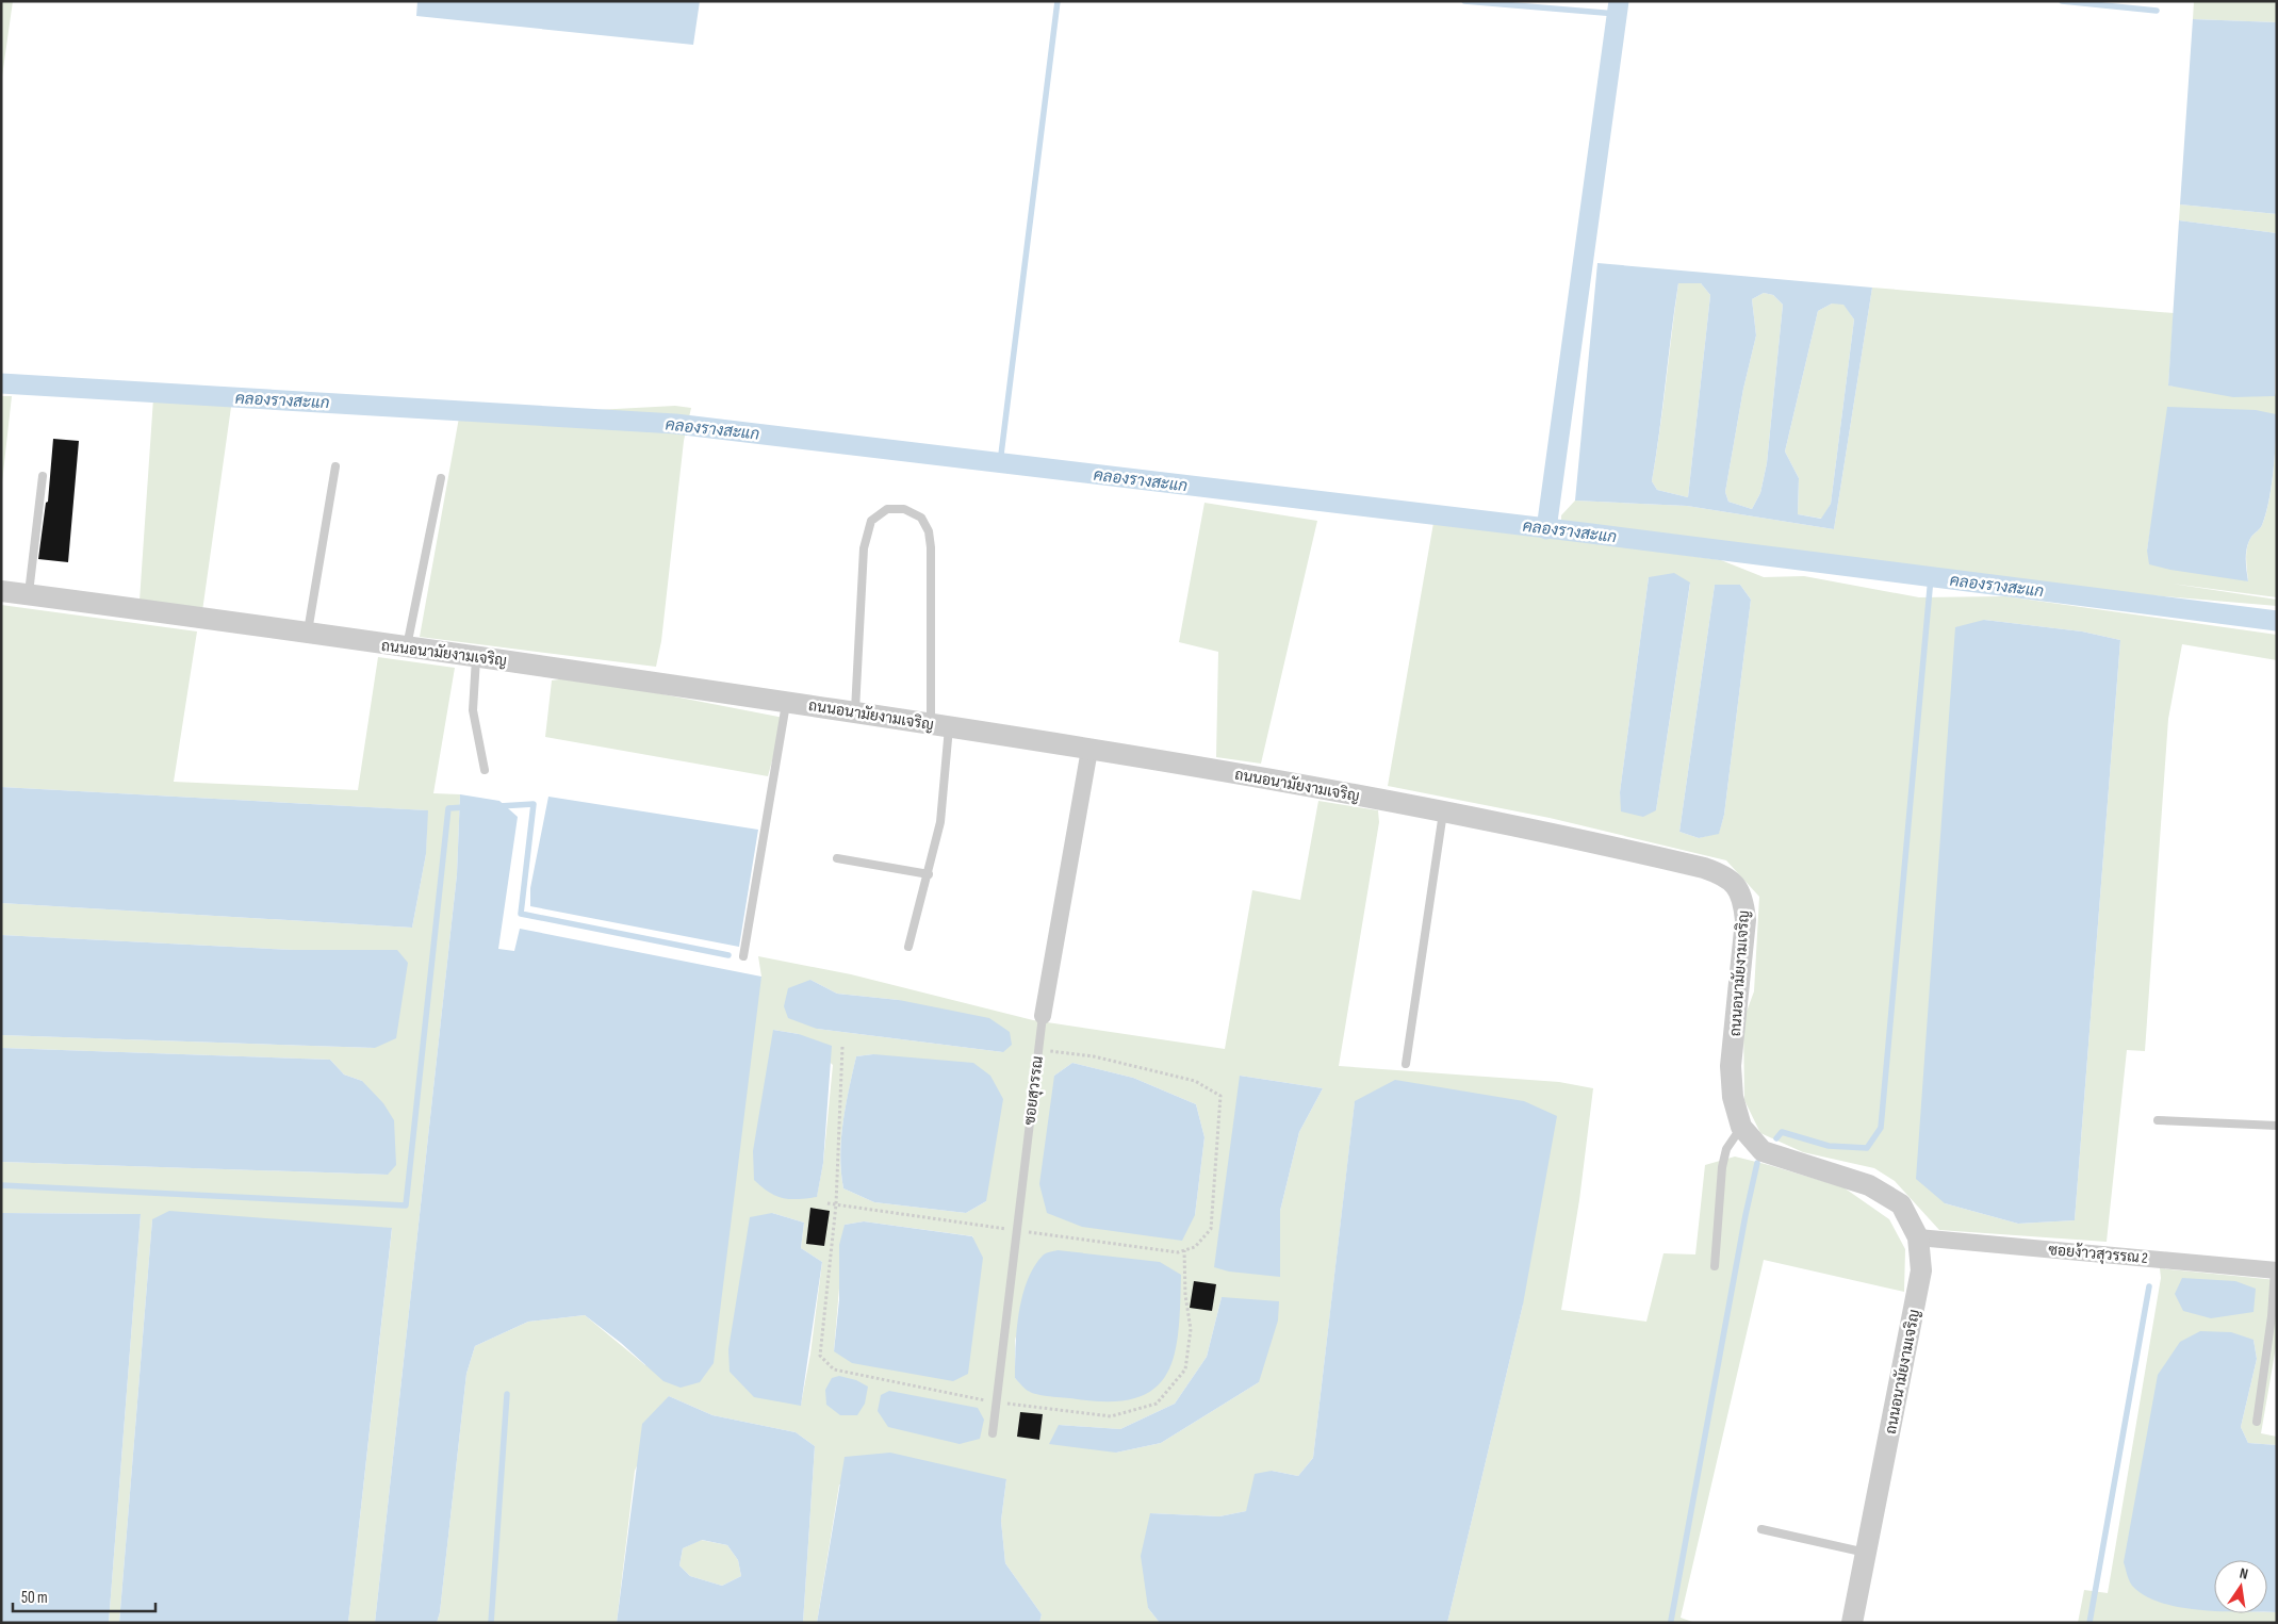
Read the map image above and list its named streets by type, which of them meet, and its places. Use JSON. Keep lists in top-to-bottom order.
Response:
{
  "streets": {
    "street": ["ถนนอนามัยงามเจริญ", "ซอยสุวรรณ", "ซอยง้าวสุวรรณ 2"]
  },
  "crossings": [
    ["ถนนอนามัยงามเจริญ", "ซอยสุวรรณ"],
    ["ถนนอนามัยงามเจริญ", "ซอยง้าวสุวรรณ 2"]
  ],
  "water": ["คลองรางสะแก"],
  "scale_bar": "50 m",
  "north": "top"
}
